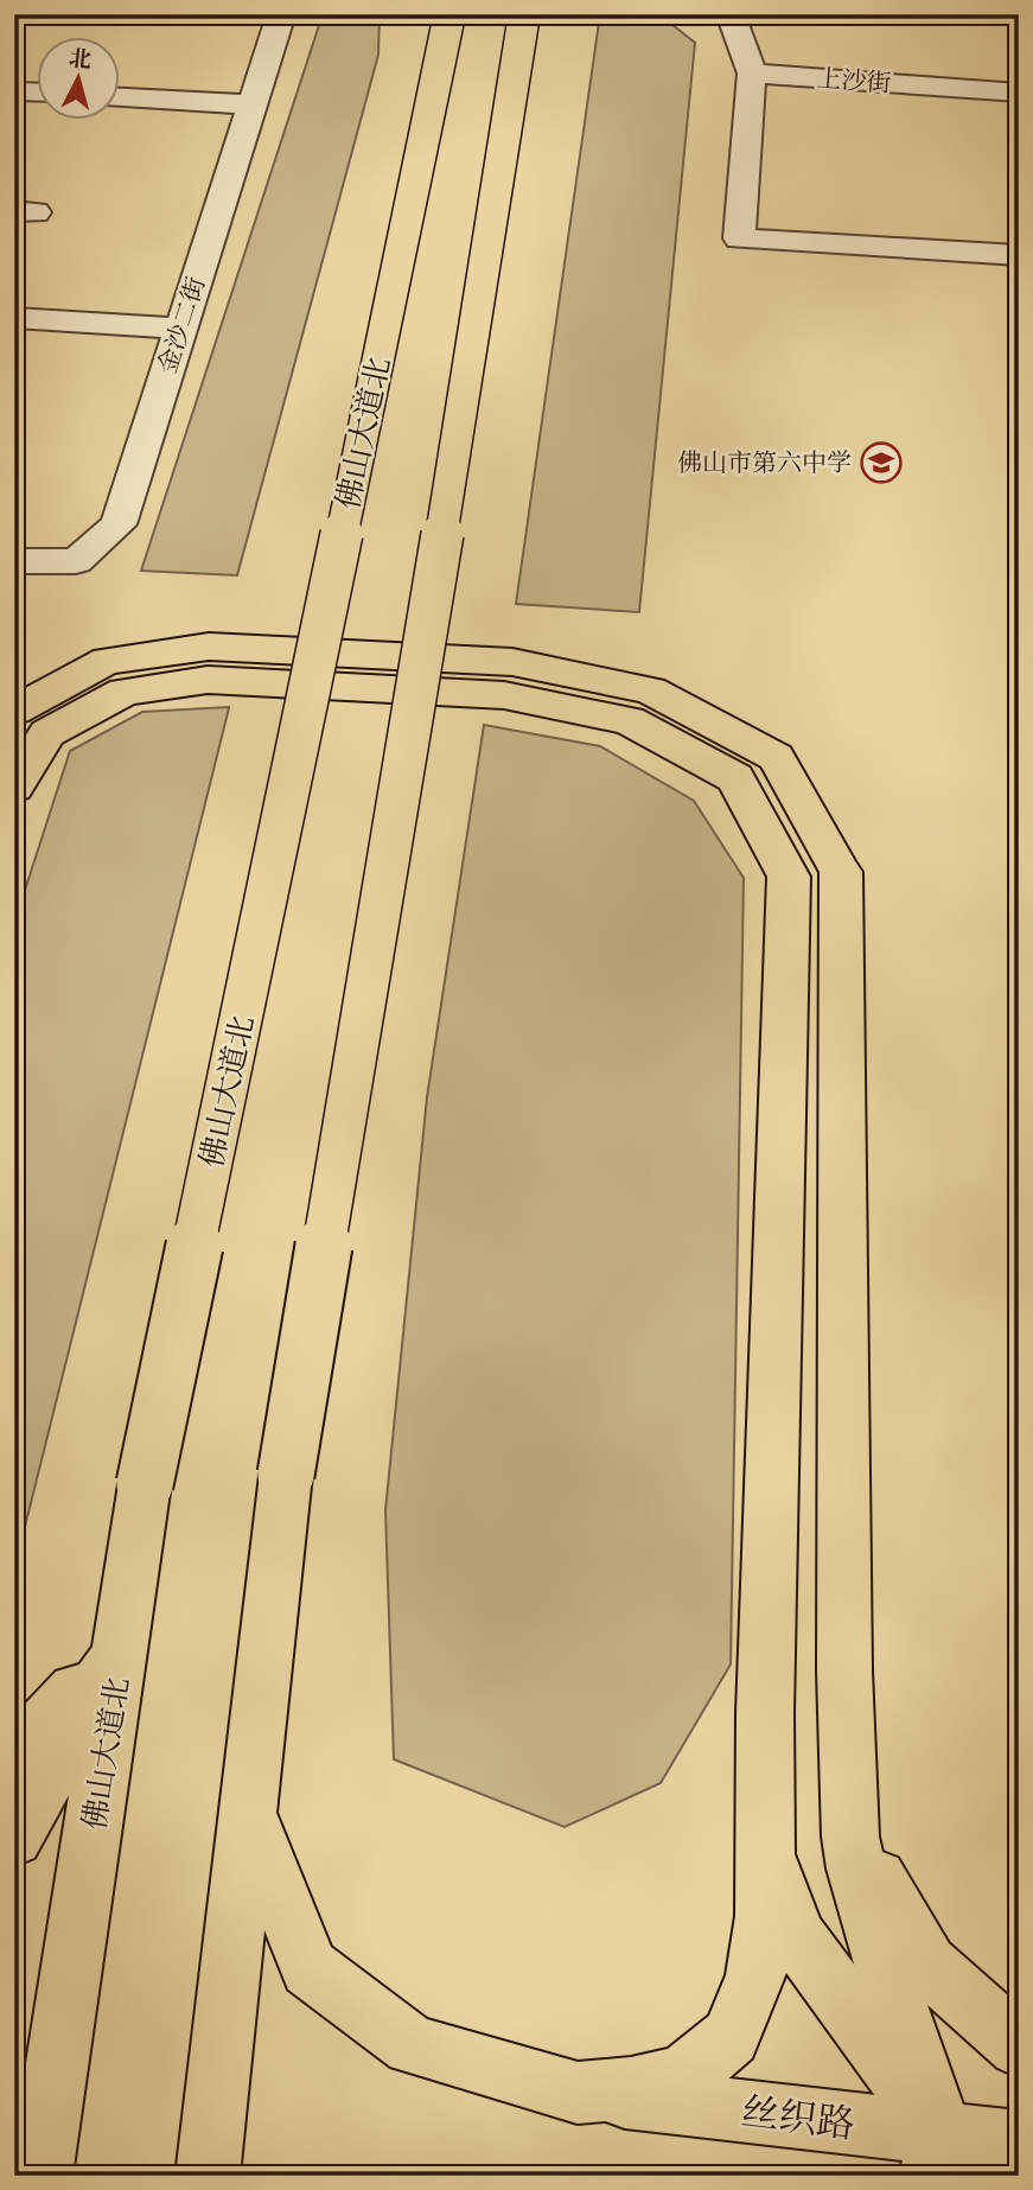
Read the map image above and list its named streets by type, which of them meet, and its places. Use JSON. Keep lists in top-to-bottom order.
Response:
{
  "streets": {
    "main road": ["佛山大道北", "丝织路"],
    "street": ["上沙街", "金沙二街"]
  },
  "places": {
    "school or university": ["佛山市第六中学"]
  },
  "north": "top"
}
